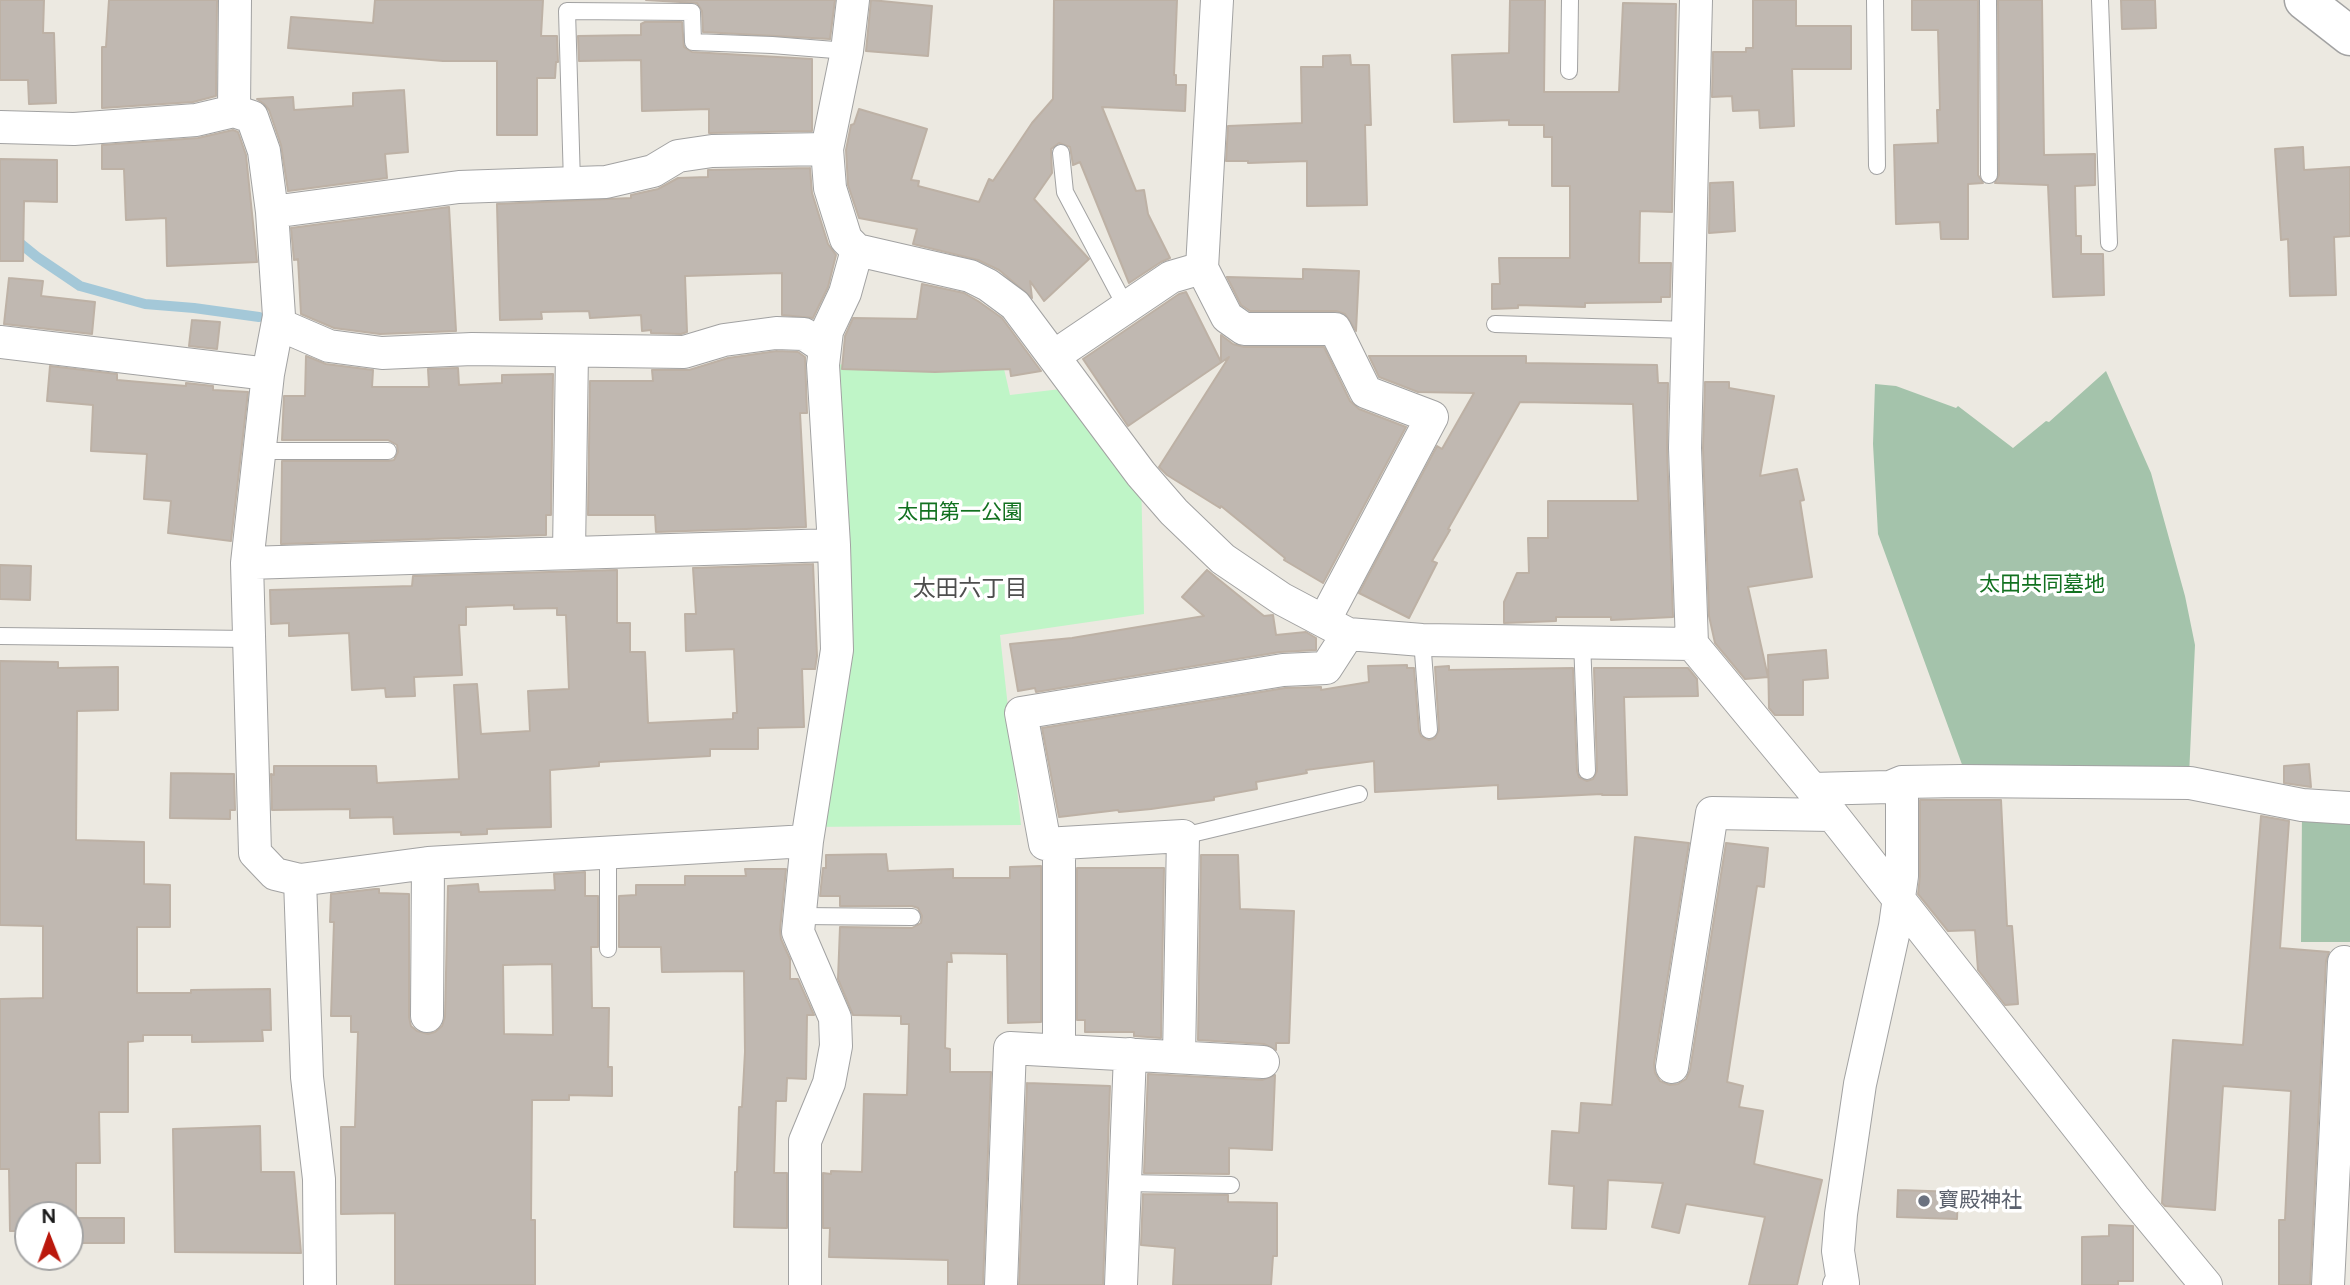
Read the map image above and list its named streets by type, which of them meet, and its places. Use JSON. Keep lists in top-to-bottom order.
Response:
{
  "districts": ["太田六丁目"],
  "parks": ["太田第一公園", "太田共同墓地"],
  "places": ["寶殿神社"],
  "north": "top"
}
